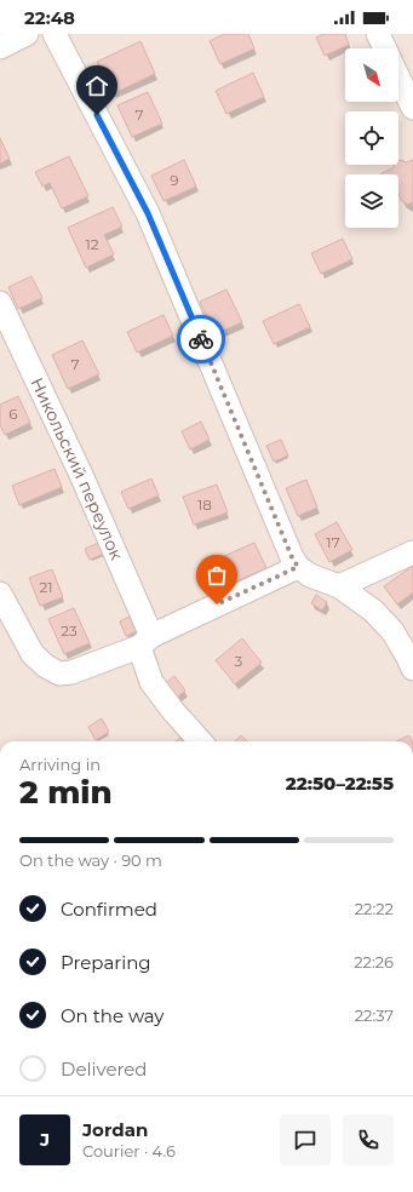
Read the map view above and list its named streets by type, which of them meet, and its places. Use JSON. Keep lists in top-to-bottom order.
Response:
{
  "streets": {
    "street": ["Никольский переулок"]
  },
  "house_numbers": [
    "7",
    "9",
    "12",
    "7",
    "6",
    "18",
    "17",
    "21",
    "23",
    "3"
  ],
  "north": "bottom right",
  "page": {
    "status": "22:48",
    "heading": ["2 min", "Arriving in", "22:50–22:55"],
    "panel": ["Jordan", "Courier · 4.6"],
    "bar": "On the way · 90 m",
    "list": [
      ["Confirmed", "22:22"],
      ["Preparing", "22:26"],
      ["On the way", "22:37"],
      "Delivered"
    ],
    "round": "J"
  }
}
